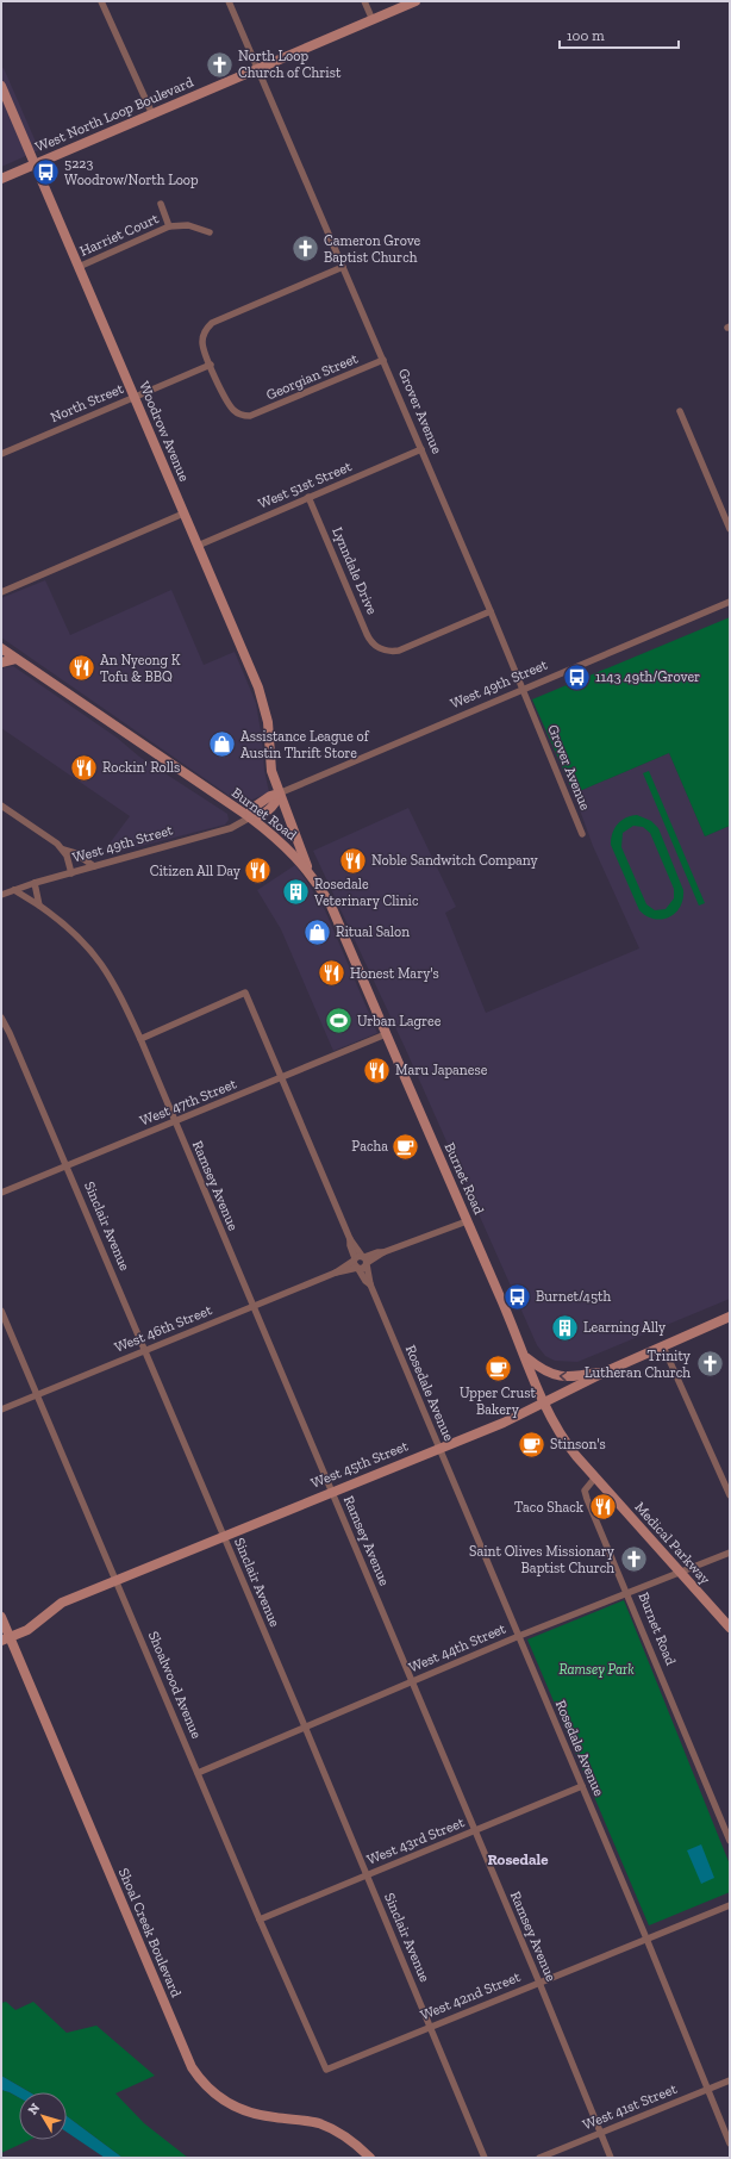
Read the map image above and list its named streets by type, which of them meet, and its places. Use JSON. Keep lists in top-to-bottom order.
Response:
{
  "streets": {
    "street": [
      "West North Loop Boulevard",
      "Harriet Court",
      "Georgian Street",
      "North Street",
      "Grover Avenue",
      "Woodrow Avenue",
      "West 51st Street",
      "Lynndale Drive",
      "West 49th Street",
      "Burnet Road",
      "West 47th Street",
      "Ramsey Avenue",
      "Sinclair Avenue",
      "West 46th Street",
      "Rosedale Avenue",
      "West 45th Street",
      "Medical Parkway",
      "West 44th Street",
      "Shoalwood Avenue",
      "West 43rd Street",
      "Shoal Creek Boulevard",
      "West 42nd Street",
      "West 41st Street"
    ]
  },
  "crossings": [
    ["West North Loop Boulevard", "Grover Avenue"],
    ["West North Loop Boulevard", "Woodrow Avenue"],
    ["Harriet Court", "Woodrow Avenue"],
    ["Georgian Street", "North Street"],
    ["Georgian Street", "Grover Avenue"],
    ["North Street", "Woodrow Avenue"],
    ["Grover Avenue", "West 51st Street"],
    ["Grover Avenue", "Lynndale Drive"],
    ["Grover Avenue", "West 49th Street"],
    ["Woodrow Avenue", "West 51st Street"],
    ["Woodrow Avenue", "West 49th Street"],
    ["Woodrow Avenue", "Burnet Road"],
    ["West 51st Street", "Lynndale Drive"],
    ["West 49th Street", "Burnet Road"],
    ["West 49th Street", "Ramsey Avenue"],
    ["Burnet Road", "West 47th Street"],
    ["Burnet Road", "West 46th Street"],
    ["Burnet Road", "West 45th Street"],
    ["Burnet Road", "Medical Parkway"],
    ["Burnet Road", "West 44th Street"],
    ["West 47th Street", "Ramsey Avenue"],
    ["West 47th Street", "Sinclair Avenue"],
    ["West 47th Street", "Rosedale Avenue"],
    ["Ramsey Avenue", "West 46th Street"],
    ["Ramsey Avenue", "Rosedale Avenue"],
    ["Ramsey Avenue", "West 45th Street"],
    ["Ramsey Avenue", "West 44th Street"],
    ["Ramsey Avenue", "West 43rd Street"],
    ["Ramsey Avenue", "West 42nd Street"],
    ["Ramsey Avenue", "West 41st Street"],
    ["Sinclair Avenue", "West 46th Street"],
    ["Sinclair Avenue", "West 45th Street"],
    ["Sinclair Avenue", "West 44th Street"],
    ["Sinclair Avenue", "West 43rd Street"],
    ["Sinclair Avenue", "West 42nd Street"],
    ["West 46th Street", "Rosedale Avenue"],
    ["West 46th Street", "Shoalwood Avenue"],
    ["Rosedale Avenue", "West 45th Street"],
    ["Rosedale Avenue", "West 44th Street"],
    ["Rosedale Avenue", "West 43rd Street"],
    ["Rosedale Avenue", "West 42nd Street"],
    ["Rosedale Avenue", "West 41st Street"],
    ["West 45th Street", "Shoalwood Avenue"],
    ["West 45th Street", "Shoal Creek Boulevard"],
    ["Medical Parkway", "West 44th Street"],
    ["West 44th Street", "Shoalwood Avenue"],
    ["Shoalwood Avenue", "West 43rd Street"],
    ["Shoalwood Avenue", "West 42nd Street"]
  ],
  "districts": ["Rosedale"],
  "parks": ["Ramsey Park"],
  "places": {
    "church": [
      "North Loop Church of Christ",
      "Cameron Grove Baptist Church",
      "Trinity Lutheran Church",
      "Saint Olives Missionary Baptist Church"
    ],
    "bus stop": ["5223 Woodrow/North Loop", "1143 49th/Grover", "Burnet/45th"],
    "restaurant": [
      "An Nyeong K Tofu & BBQ",
      "Rockin' Rolls",
      "Noble Sandwitch Company",
      "Citizen All Day",
      "Honest Mary's",
      "Maru Japanese",
      "Taco Shack"
    ],
    "shop": ["Assistance League of Austin Thrift Store", "Ritual Salon"],
    "building": ["Rosedale Veterinary Clinic", "Learning Ally"],
    "sports": ["Urban Lagree"],
    "cafe": ["Pacha", "Upper Crust Bakery", "Stinson's"]
  },
  "scale_bar": "100 m",
  "north": "top left"
}
